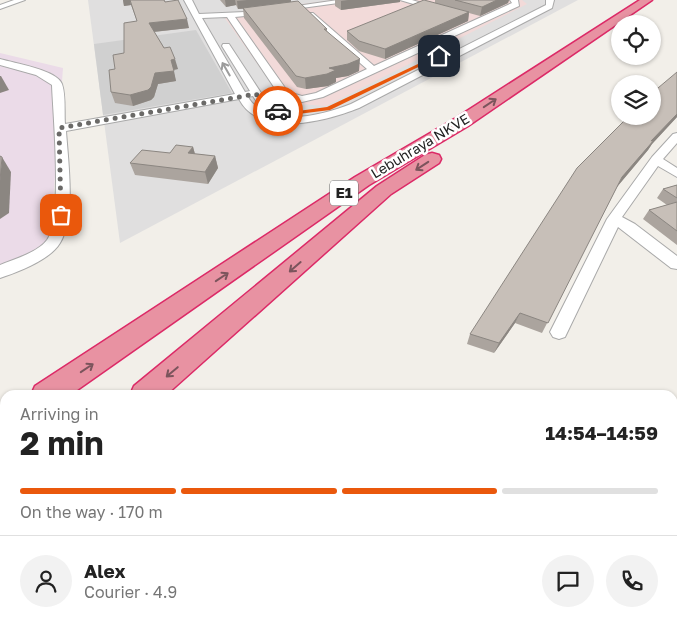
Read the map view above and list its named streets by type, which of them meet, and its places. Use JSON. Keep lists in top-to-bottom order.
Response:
{
  "streets": {
    "highway": ["Lebuhraya NKVE", "E1"]
  },
  "page": {
    "heading": ["2 min", "Arriving in", "14:54–14:59"],
    "panel": ["Alex", "Courier · 4.9"],
    "bar": "On the way · 170 m"
  }
}
